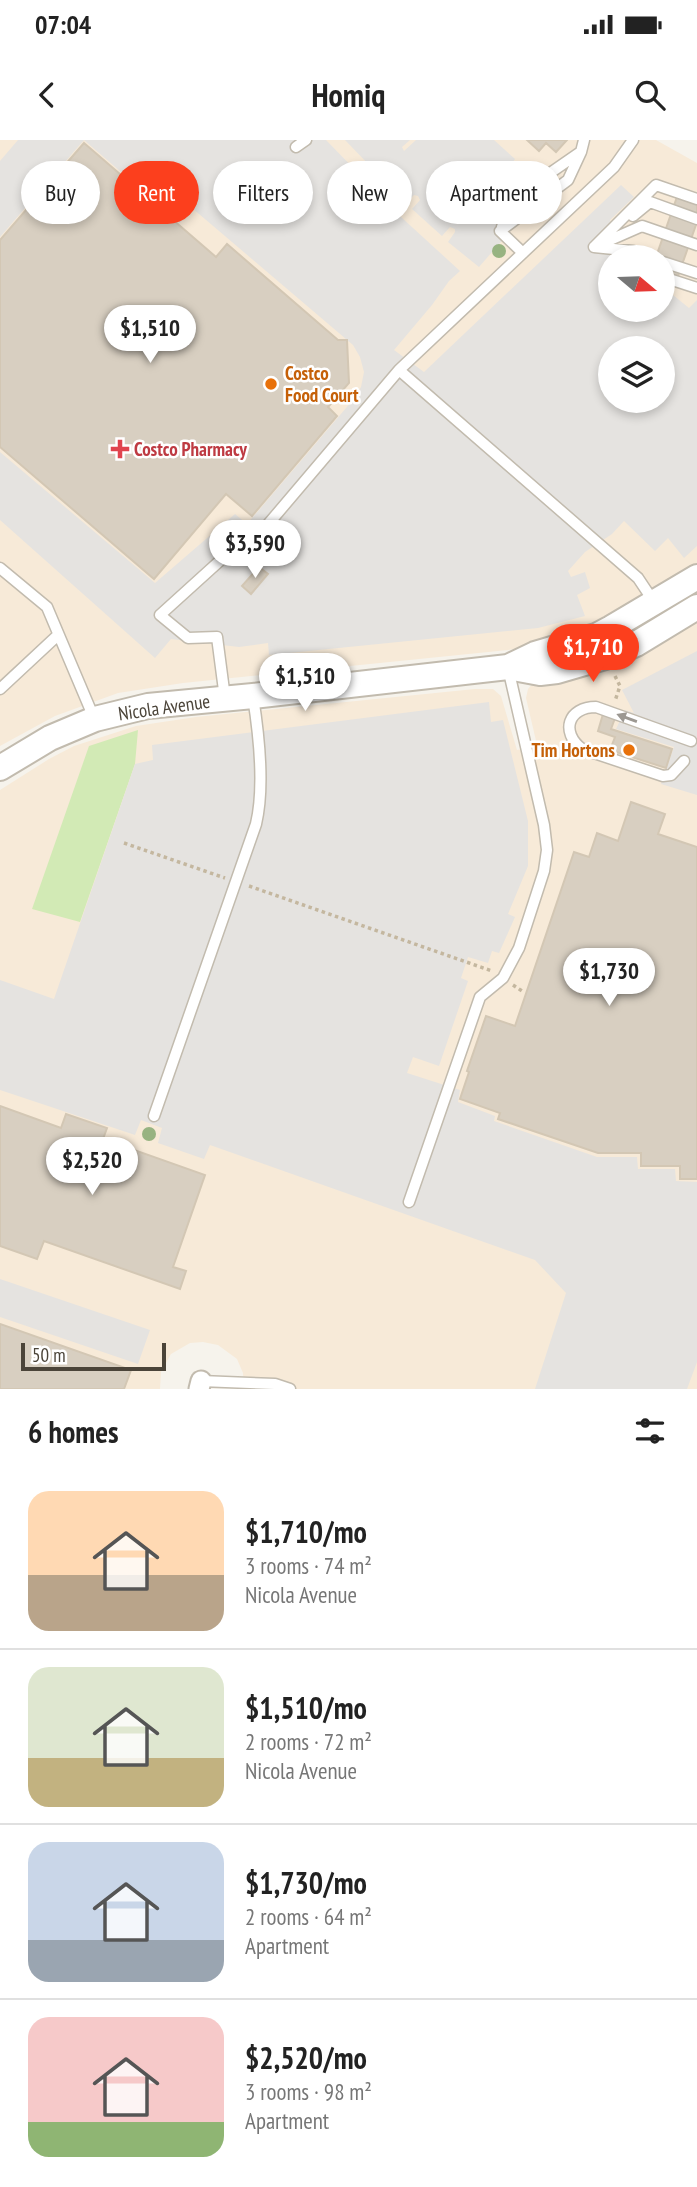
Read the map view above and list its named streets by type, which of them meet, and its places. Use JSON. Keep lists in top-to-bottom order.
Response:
{
  "streets": {
    "street": ["Nicola Avenue"]
  },
  "places": {
    "other": ["Costco Food Court", "Tim Hortons"],
    "health": ["Costco Pharmacy"]
  },
  "scale_bar": "50 m",
  "north": "right",
  "page": {
    "status": "07:04",
    "header": "Homiq",
    "chip": [
      "Buy",
      "Rent",
      "Filters",
      "New",
      "Apartment"
    ],
    "price": [
      "$1,510",
      "$3,590",
      "$1,710",
      "$1,510",
      "$1,730",
      "$2,520"
    ],
    "scale": "50 m",
    "heading": "6 homes",
    "list": [
      {
        "name": "$1,710/mo",
        "note": "3 rooms · 74 m² · Nicola Avenue"
      },
      {
        "name": "$1,510/mo",
        "note": "2 rooms · 72 m² · Nicola Avenue"
      },
      {
        "name": "$1,730/mo",
        "note": "2 rooms · 64 m² · Apartment"
      },
      {
        "name": "$2,520/mo",
        "note": "3 rooms · 98 m² · Apartment"
      }
    ]
  }
}
